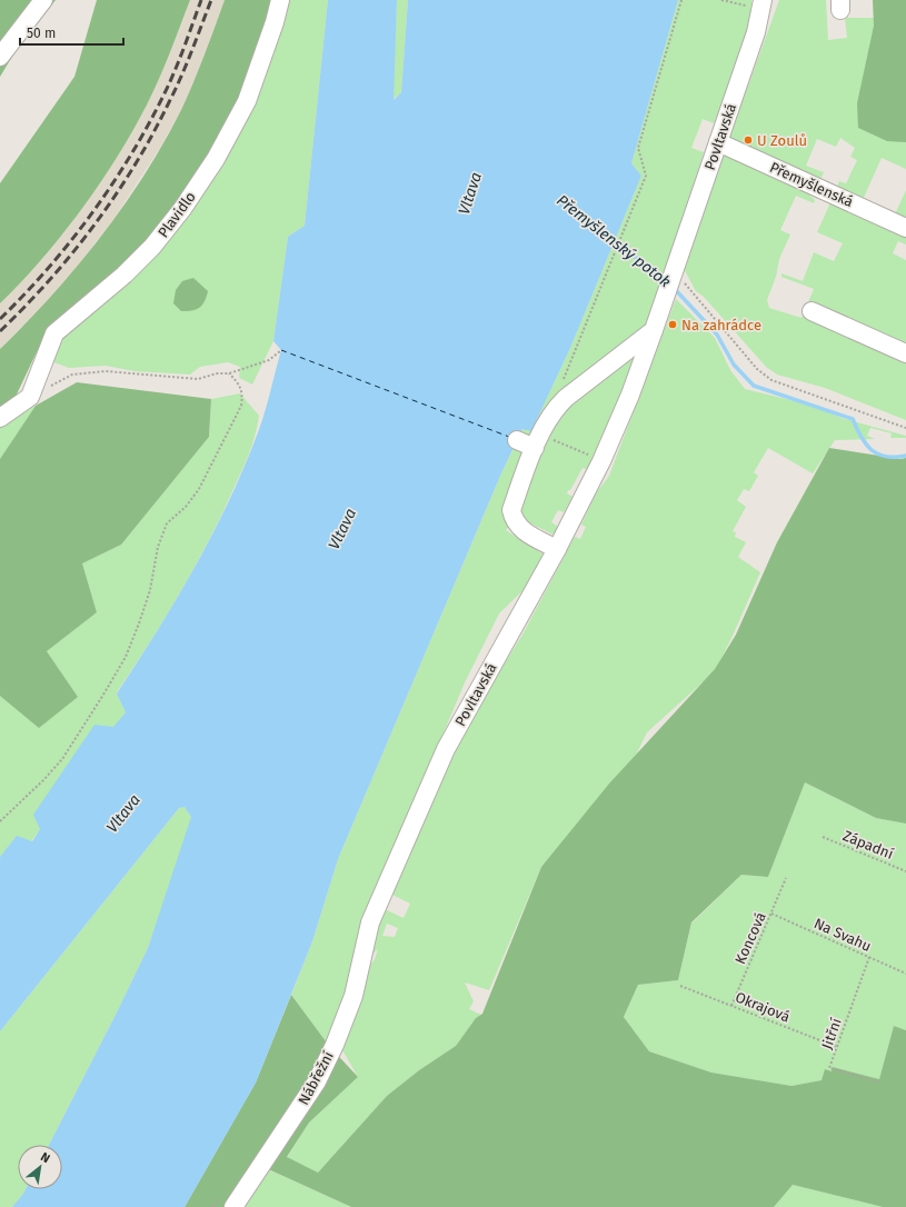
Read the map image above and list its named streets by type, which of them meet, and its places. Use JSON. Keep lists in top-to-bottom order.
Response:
{
  "streets": {
    "street": [
      "Povltavská",
      "Přemyšlenská",
      "Plavidlo",
      "Nábřežní"
    ],
    "path": [
      "Západní",
      "Na Svahu",
      "Koncová",
      "Okrajová",
      "Jitřní"
    ]
  },
  "crossings": [
    ["Povltavská", "Přemyšlenská"],
    ["Povltavská", "Nábřežní"],
    ["Na Svahu", "Koncová"],
    ["Na Svahu", "Jitřní"],
    ["Koncová", "Okrajová"],
    ["Okrajová", "Jitřní"]
  ],
  "water": ["Vltava", "Přemyšlenský potok"],
  "places": ["U Zoulů", "Na zahrádce"],
  "scale_bar": "50 m",
  "north": "top right"
}
